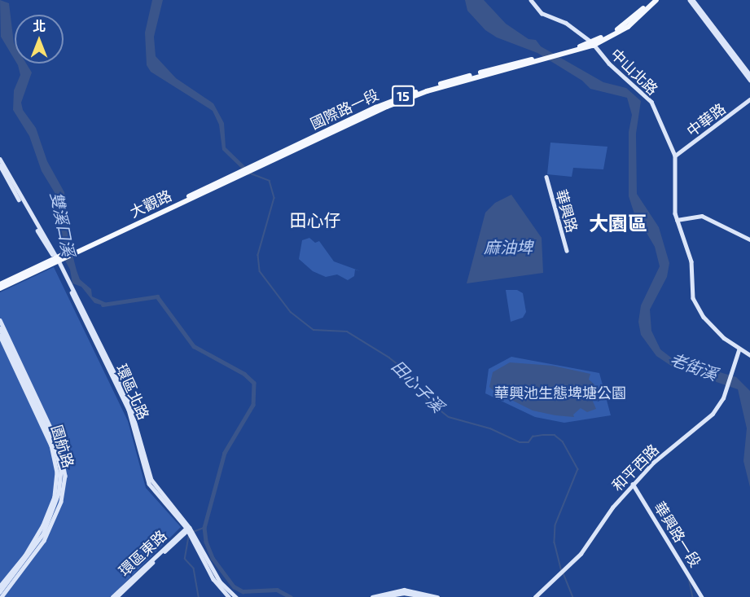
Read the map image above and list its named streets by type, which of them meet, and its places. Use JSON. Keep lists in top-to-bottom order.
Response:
{
  "streets": {
    "main road": ["15", "國際路一段", "大觀路"],
    "street": [
      "中山北路",
      "中華路",
      "華興路",
      "環區北路",
      "園航路",
      "和平西路",
      "華興路一段",
      "環區東路"
    ]
  },
  "crossings": [
    ["中山北路", "15"],
    ["中山北路", "國際路一段"],
    ["中山北路", "中華路"],
    ["中山北路", "和平西路"],
    ["15", "國際路一段"],
    ["15", "大觀路"],
    ["15", "環區北路"],
    ["國際路一段", "大觀路"],
    ["大觀路", "環區北路"],
    ["環區北路", "環區東路"],
    ["和平西路", "華興路一段"]
  ],
  "districts": ["田心仔", "大園區"],
  "water": [
    "雙溪口溪",
    "麻油埤",
    "老街溪",
    "田心子溪"
  ],
  "parks": ["華興池生態埤塘公園"],
  "north": "top"
}
